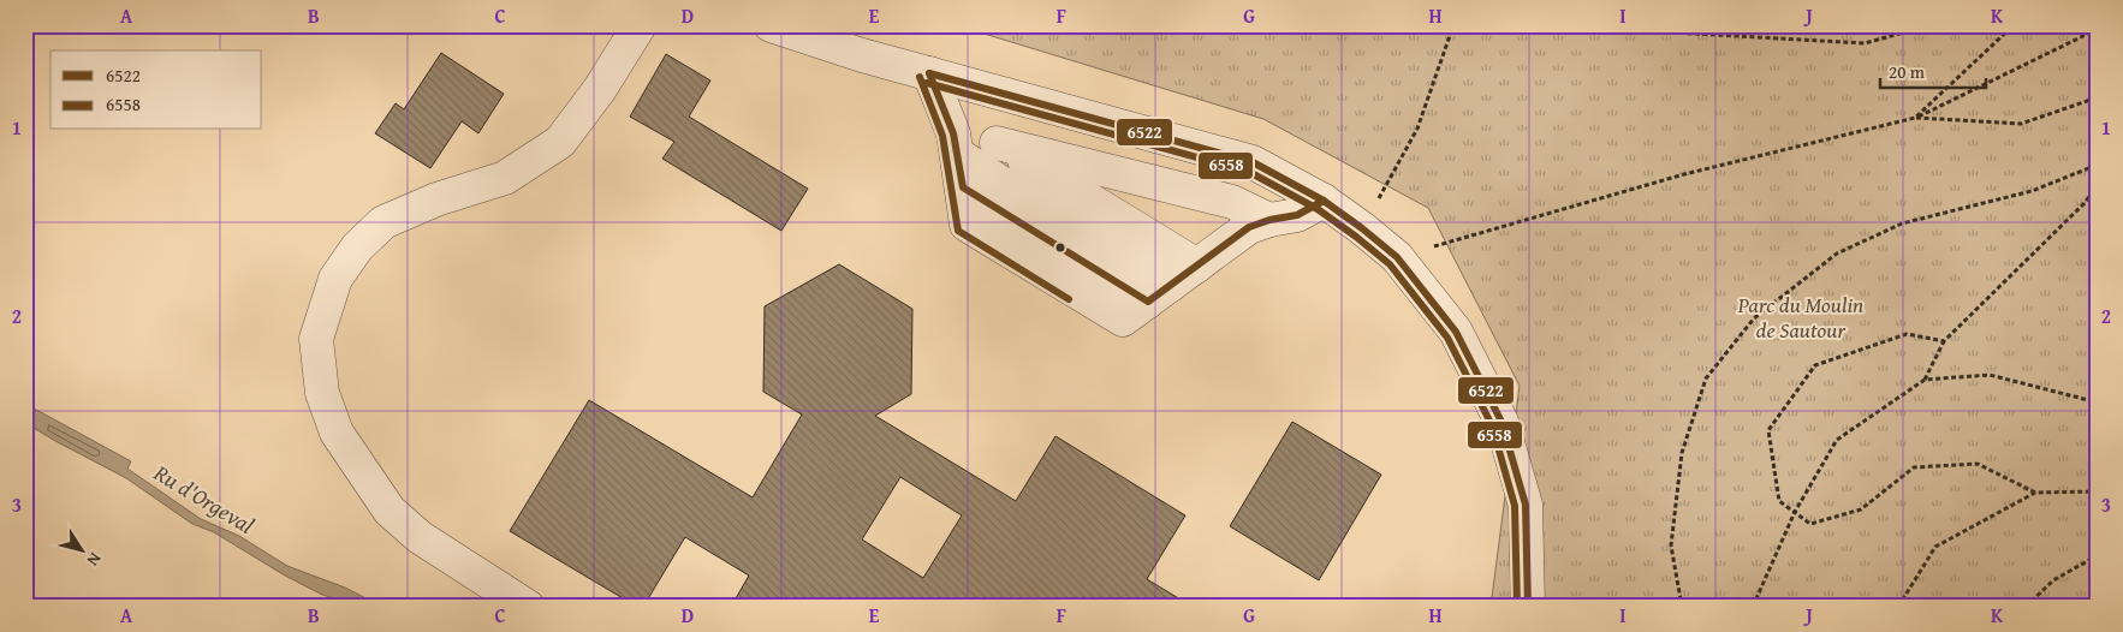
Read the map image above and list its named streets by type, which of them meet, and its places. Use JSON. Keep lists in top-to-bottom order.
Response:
{
  "water": ["Ru d'Orgeval"],
  "parks": ["Parc du Moulin de Sautour"],
  "lines": ["transit line 6522", "transit line 6558"],
  "legend": ["6522", "6558"],
  "scale_bar": "20 m",
  "north": "bottom right",
  "grid": {
    "columns": [
      "A",
      "B",
      "C",
      "D",
      "E",
      "F",
      "G",
      "H",
      "I",
      "J",
      "K"
    ],
    "rows": ["1", "2", "3"]
  }
}
